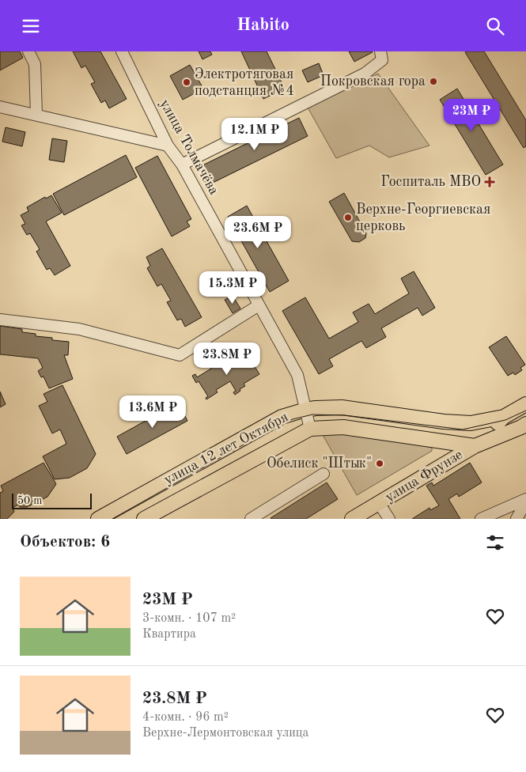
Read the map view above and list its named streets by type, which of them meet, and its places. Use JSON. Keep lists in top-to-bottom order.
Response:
{
  "streets": {
    "main road": ["улица 12 лет Октября", "улица Фрунзе"],
    "street": ["улица Толмачёва"]
  },
  "crossings": [
    ["улица Толмачёва", "улица 12 лет Октября"],
    ["улица 12 лет Октября", "улица Фрунзе"]
  ],
  "places": {
    "other": [
      "Покровская гора",
      "Электротяговая подстанция №4",
      "Верхне-Георгиевская церковь",
      "Обелиск \"Штык\""
    ],
    "health": ["Госпиталь МВО"]
  },
  "scale_bar": "50 m",
  "page": {
    "header": "Habito",
    "price": [
      "23M ₽",
      "12.1M ₽",
      "23.6M ₽",
      "15.3M ₽",
      "23.8M ₽",
      "13.6M ₽"
    ],
    "scale": "50 m",
    "heading": "Объектов: 6",
    "list": [
      {
        "name": "23M ₽",
        "note": "3-комн. · 107 m² · Квартира"
      },
      {
        "name": "23.8M ₽",
        "note": "4-комн. · 96 m² · Верхне-Лермонтовская улица"
      }
    ]
  }
}
